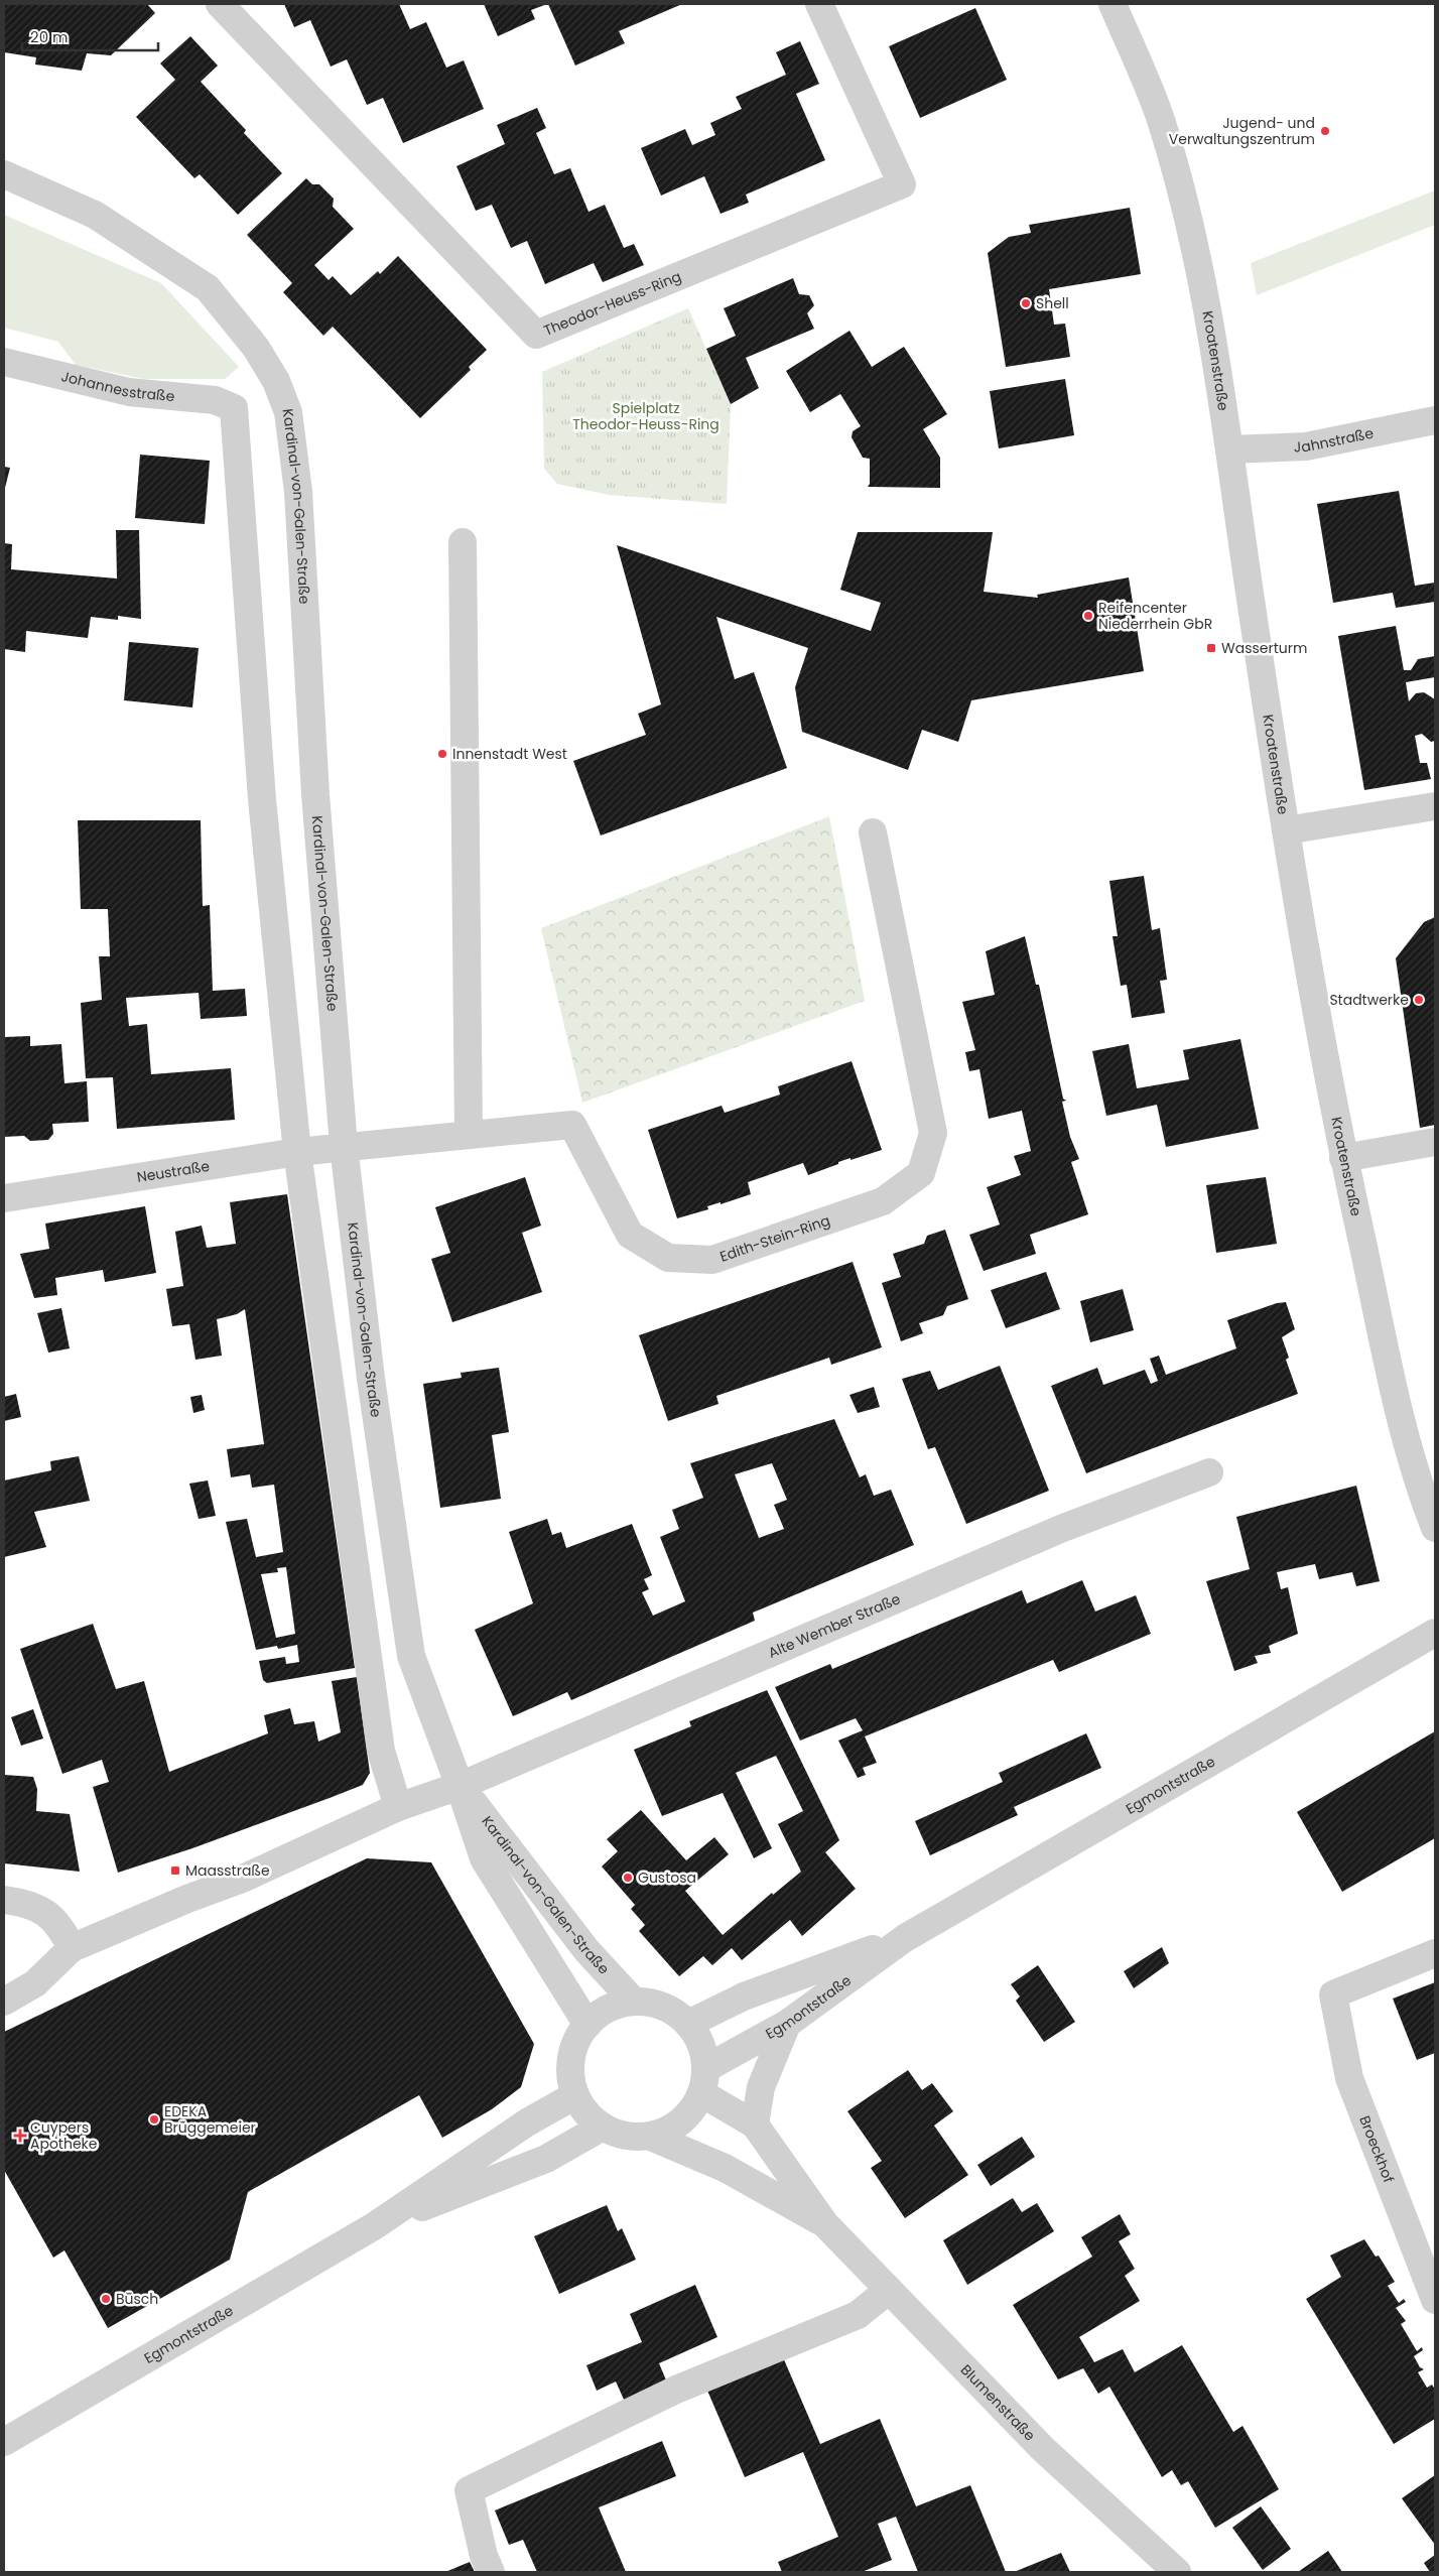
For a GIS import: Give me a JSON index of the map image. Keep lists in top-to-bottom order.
{
  "streets": {
    "street": [
      "Theodor-Heuss-Ring",
      "Kroatenstraße",
      "Johannesstraße",
      "Jahnstraße",
      "Kardinal-von-Galen-Straße",
      "Neustraße",
      "Edith-Stein-Ring",
      "Alte Wember Straße",
      "Egmontstraße",
      "Broeckhof",
      "Blumenstraße"
    ]
  },
  "crossings": [
    ["Kroatenstraße", "Jahnstraße"],
    ["Johannesstraße", "Neustraße"],
    ["Kardinal-von-Galen-Straße", "Neustraße"],
    ["Kardinal-von-Galen-Straße", "Edith-Stein-Ring"],
    ["Kardinal-von-Galen-Straße", "Alte Wember Straße"],
    ["Kardinal-von-Galen-Straße", "Egmontstraße"],
    ["Kardinal-von-Galen-Straße", "Blumenstraße"],
    ["Neustraße", "Edith-Stein-Ring"],
    ["Egmontstraße", "Blumenstraße"]
  ],
  "parks": ["Spielplatz Theodor-Heuss-Ring"],
  "places": {
    "other": [
      "Jugend- und Verwaltungszentrum",
      "Shell",
      "Reifencenter Niederrhein GbR",
      "Innenstadt West",
      "Stadtwerke",
      "Gustosa",
      "EDEKA Brüggemeier",
      "Büsch"
    ],
    "transit": ["Wasserturm", "Maasstraße"],
    "health": ["Cuypers Apotheke"]
  },
  "scale_bar": "20 m"
}
